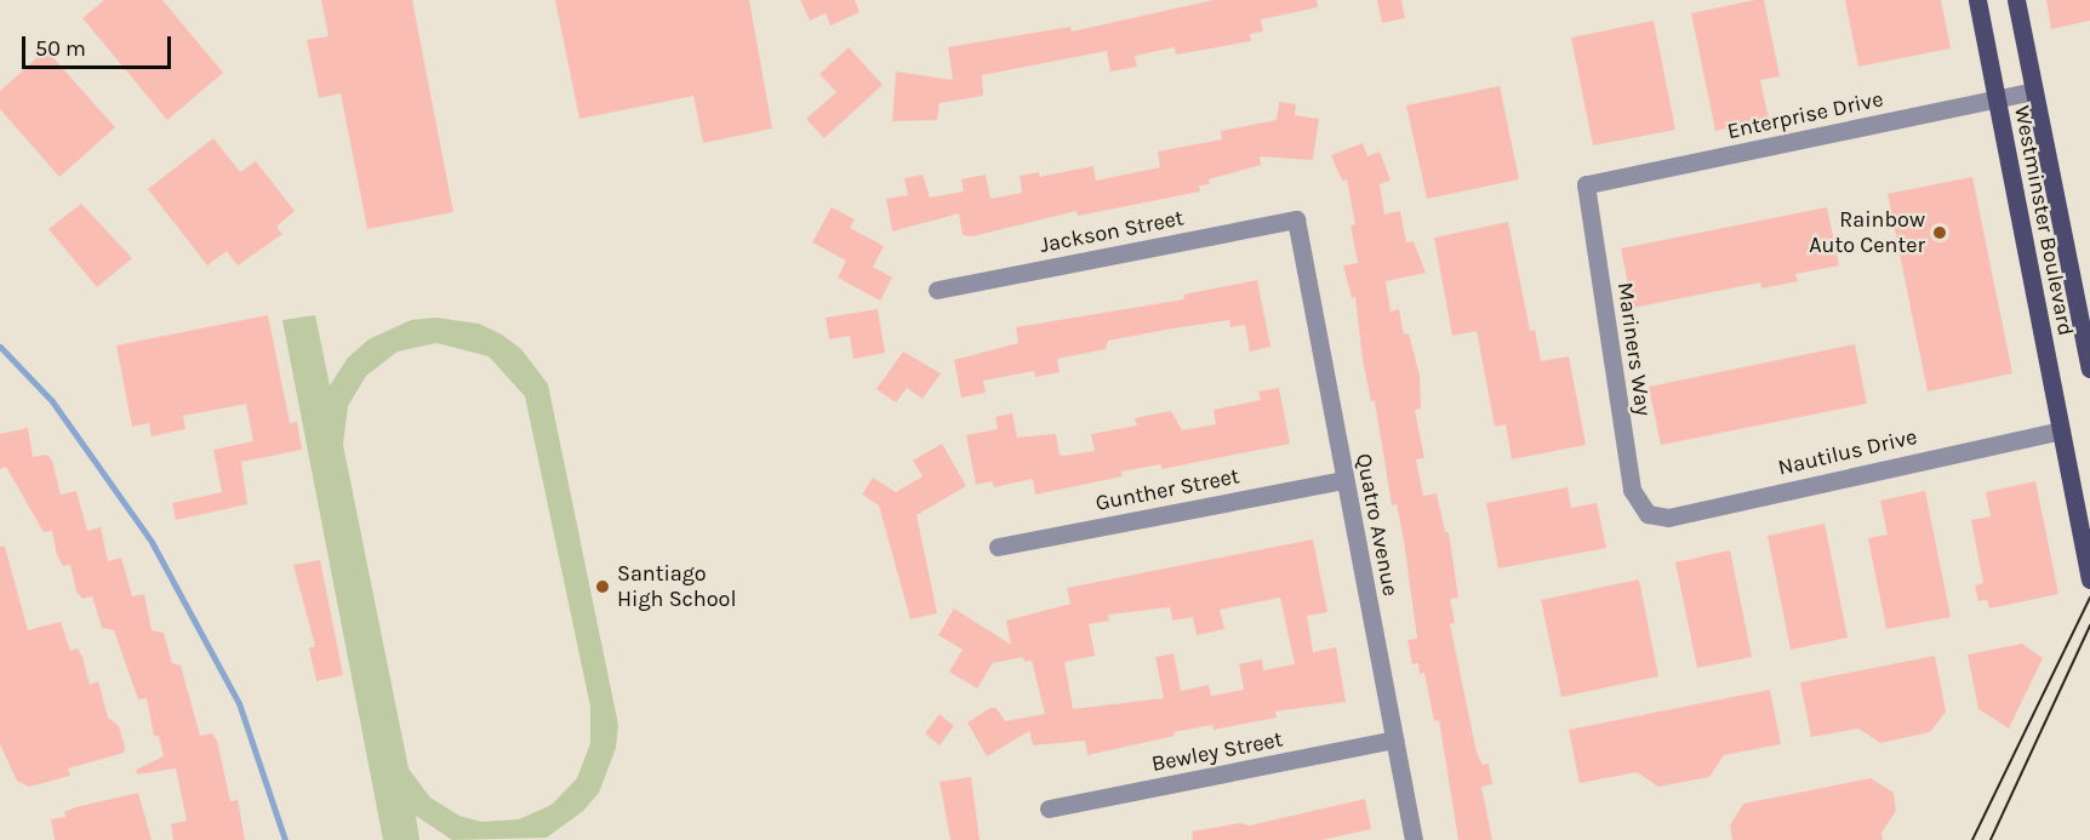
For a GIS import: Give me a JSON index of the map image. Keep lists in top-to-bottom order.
{
  "streets": {
    "main road": ["Westminster Boulevard"],
    "street": [
      "Enterprise Drive",
      "Jackson Street",
      "Mariners Way",
      "Nautilus Drive",
      "Gunther Street",
      "Quatro Avenue",
      "Bewley Street"
    ]
  },
  "crossings": [
    ["Enterprise Drive", "Westminster Boulevard"],
    ["Enterprise Drive", "Mariners Way"],
    ["Westminster Boulevard", "Nautilus Drive"],
    ["Jackson Street", "Quatro Avenue"],
    ["Mariners Way", "Nautilus Drive"],
    ["Gunther Street", "Quatro Avenue"],
    ["Quatro Avenue", "Bewley Street"]
  ],
  "places": ["Rainbow Auto Center", "Santiago High School"],
  "scale_bar": "50 m"
}
